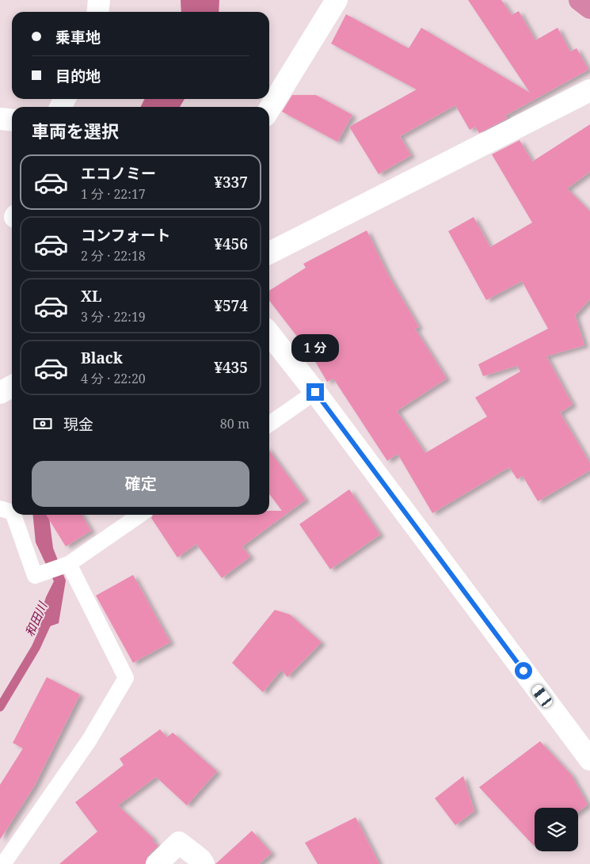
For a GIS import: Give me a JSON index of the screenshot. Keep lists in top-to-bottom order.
{
  "water": ["和田川"],
  "page": {
    "banner": ["乗車地", "目的地"],
    "heading": "車両を選択",
    "list": [
      {
        "name": "エコノミー",
        "note": "1 分 · 22:17",
        "value": "¥337"
      },
      {
        "name": "コンフォート",
        "note": "2 分 · 22:18",
        "value": "¥456"
      },
      {
        "name": "XL",
        "note": "3 分 · 22:19",
        "value": "¥574"
      },
      {
        "name": "Black",
        "note": "4 分 · 22:20",
        "value": "¥435"
      }
    ],
    "bubble": "1 分",
    "pay": ["現金", "80 m"],
    "buttons": "確定"
  }
}
